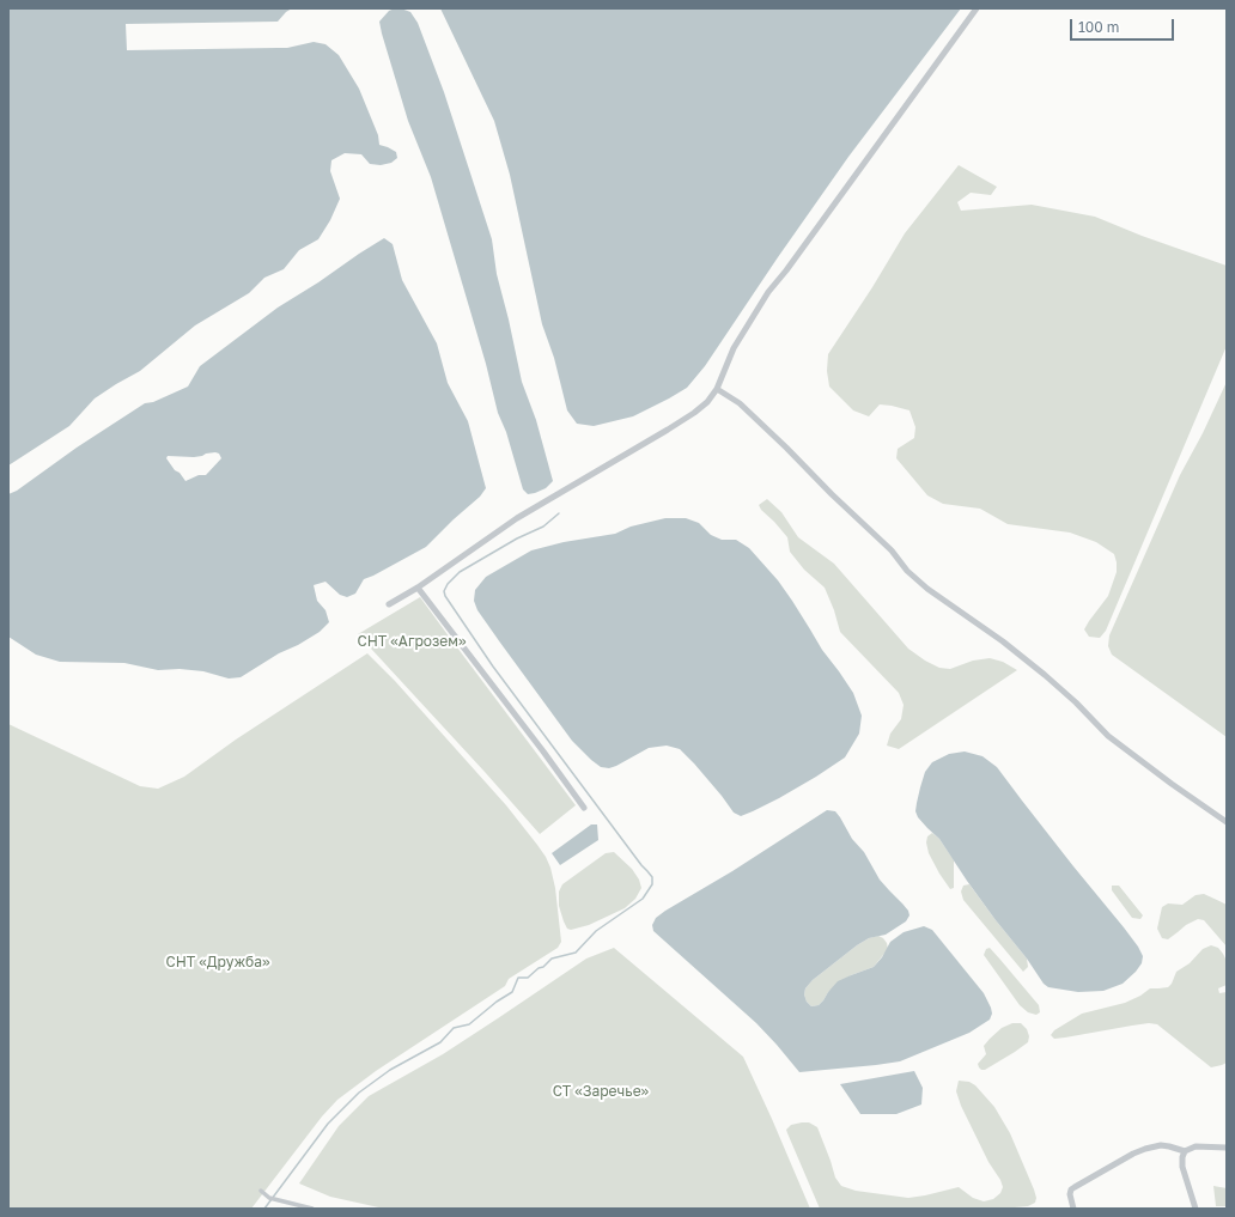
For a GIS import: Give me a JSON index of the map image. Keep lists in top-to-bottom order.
{
  "parks": ["СНТ «Агрозем»", "СНТ «Дружба»", "СТ «Заречье»"],
  "scale_bar": "100 m"
}
